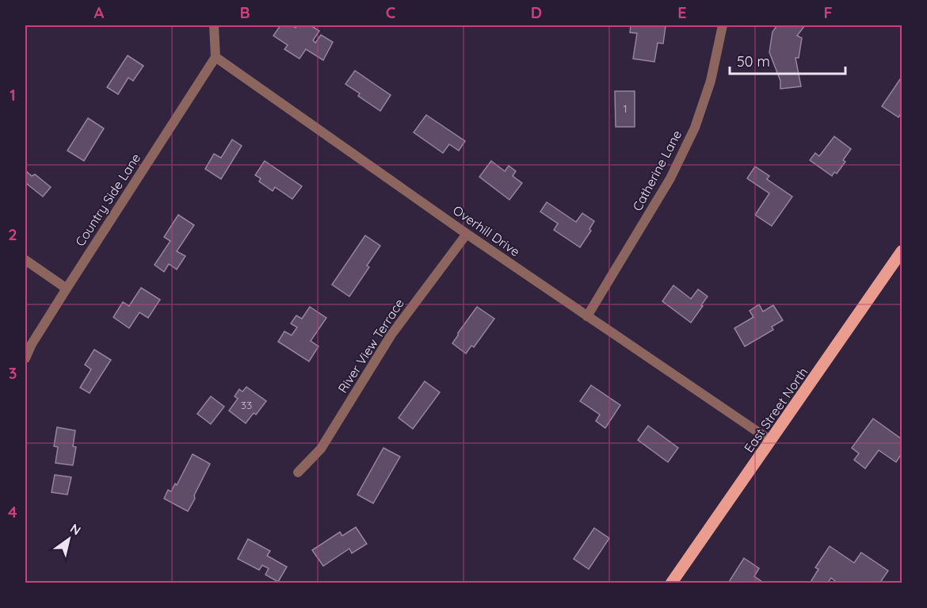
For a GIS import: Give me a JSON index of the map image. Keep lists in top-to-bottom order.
{
  "streets": {
    "main road": ["East Street North"],
    "street": [
      "Catherine Lane",
      "Country Side Lane",
      "Overhill Drive",
      "River View Terrace"
    ]
  },
  "crossings": [
    ["Catherine Lane", "Overhill Drive"],
    ["Country Side Lane", "Overhill Drive"],
    ["Overhill Drive", "River View Terrace"],
    ["Overhill Drive", "East Street North"]
  ],
  "house_numbers": ["1", "33"],
  "scale_bar": "50 m",
  "north": "top right",
  "grid": {
    "columns": [
      "A",
      "B",
      "C",
      "D",
      "E",
      "F"
    ],
    "rows": [
      "1",
      "2",
      "3",
      "4"
    ]
  }
}
